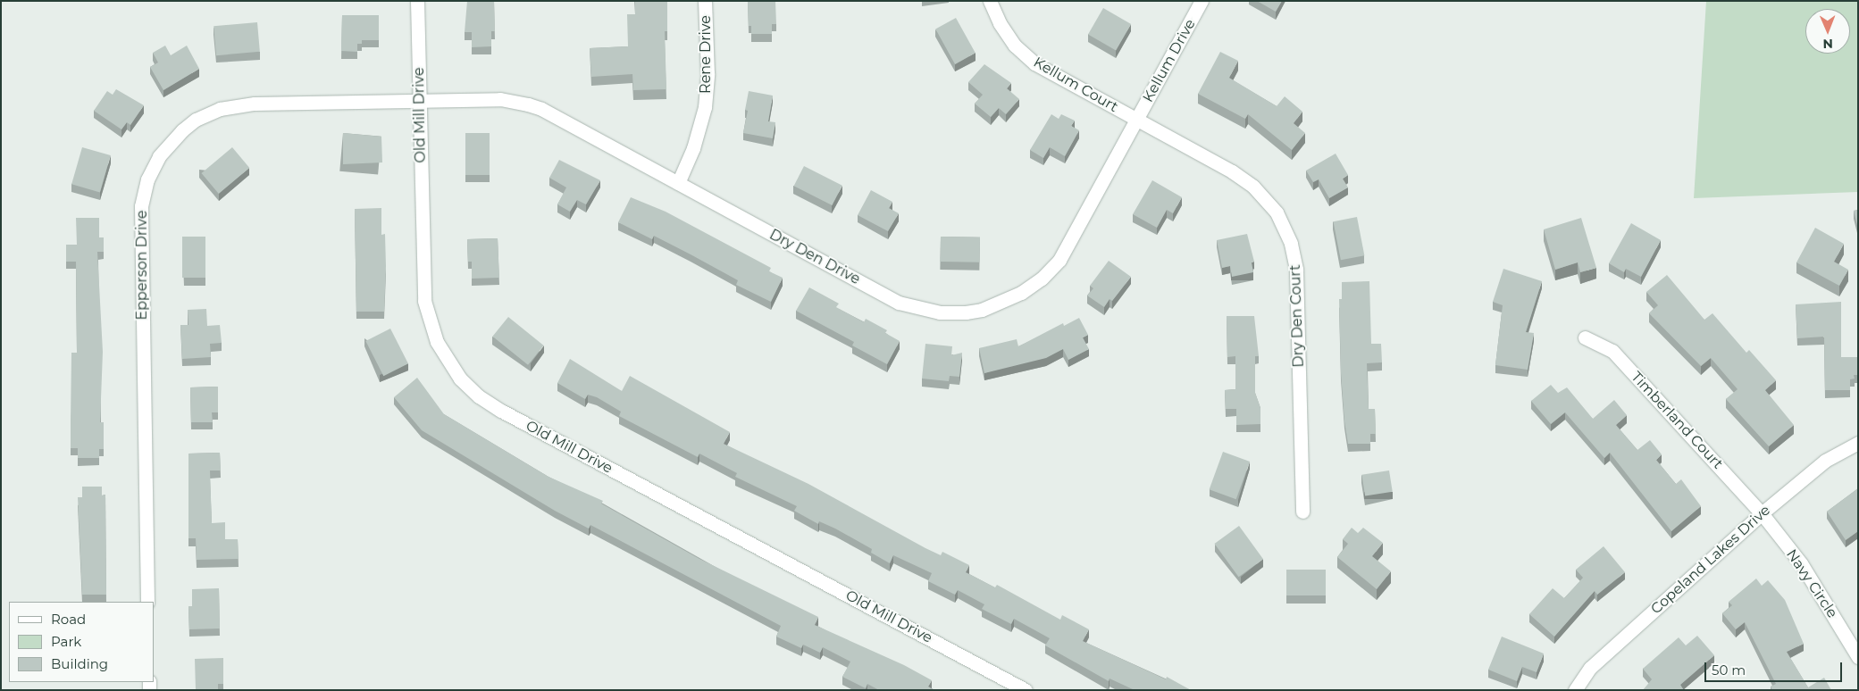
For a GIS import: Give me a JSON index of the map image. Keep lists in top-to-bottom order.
{
  "streets": {
    "street": [
      "Rene Drive",
      "Kellum Drive",
      "Kellum Court",
      "Old Mill Drive",
      "Dry Den Drive",
      "Epperson Drive",
      "Dry Den Court",
      "Timberland Court",
      "Copeland Lakes Drive",
      "Navy Circle"
    ]
  },
  "crossings": [
    ["Rene Drive", "Dry Den Drive"],
    ["Kellum Drive", "Kellum Court"],
    ["Kellum Drive", "Dry Den Drive"],
    ["Kellum Drive", "Dry Den Court"],
    ["Kellum Court", "Dry Den Drive"],
    ["Kellum Court", "Dry Den Court"],
    ["Old Mill Drive", "Dry Den Drive"],
    ["Old Mill Drive", "Epperson Drive"],
    ["Dry Den Drive", "Epperson Drive"],
    ["Dry Den Drive", "Dry Den Court"],
    ["Timberland Court", "Copeland Lakes Drive"],
    ["Timberland Court", "Navy Circle"],
    ["Copeland Lakes Drive", "Navy Circle"]
  ],
  "legend": ["Road", "Park", "Building"],
  "scale_bar": "50 m",
  "north": "bottom"
}
